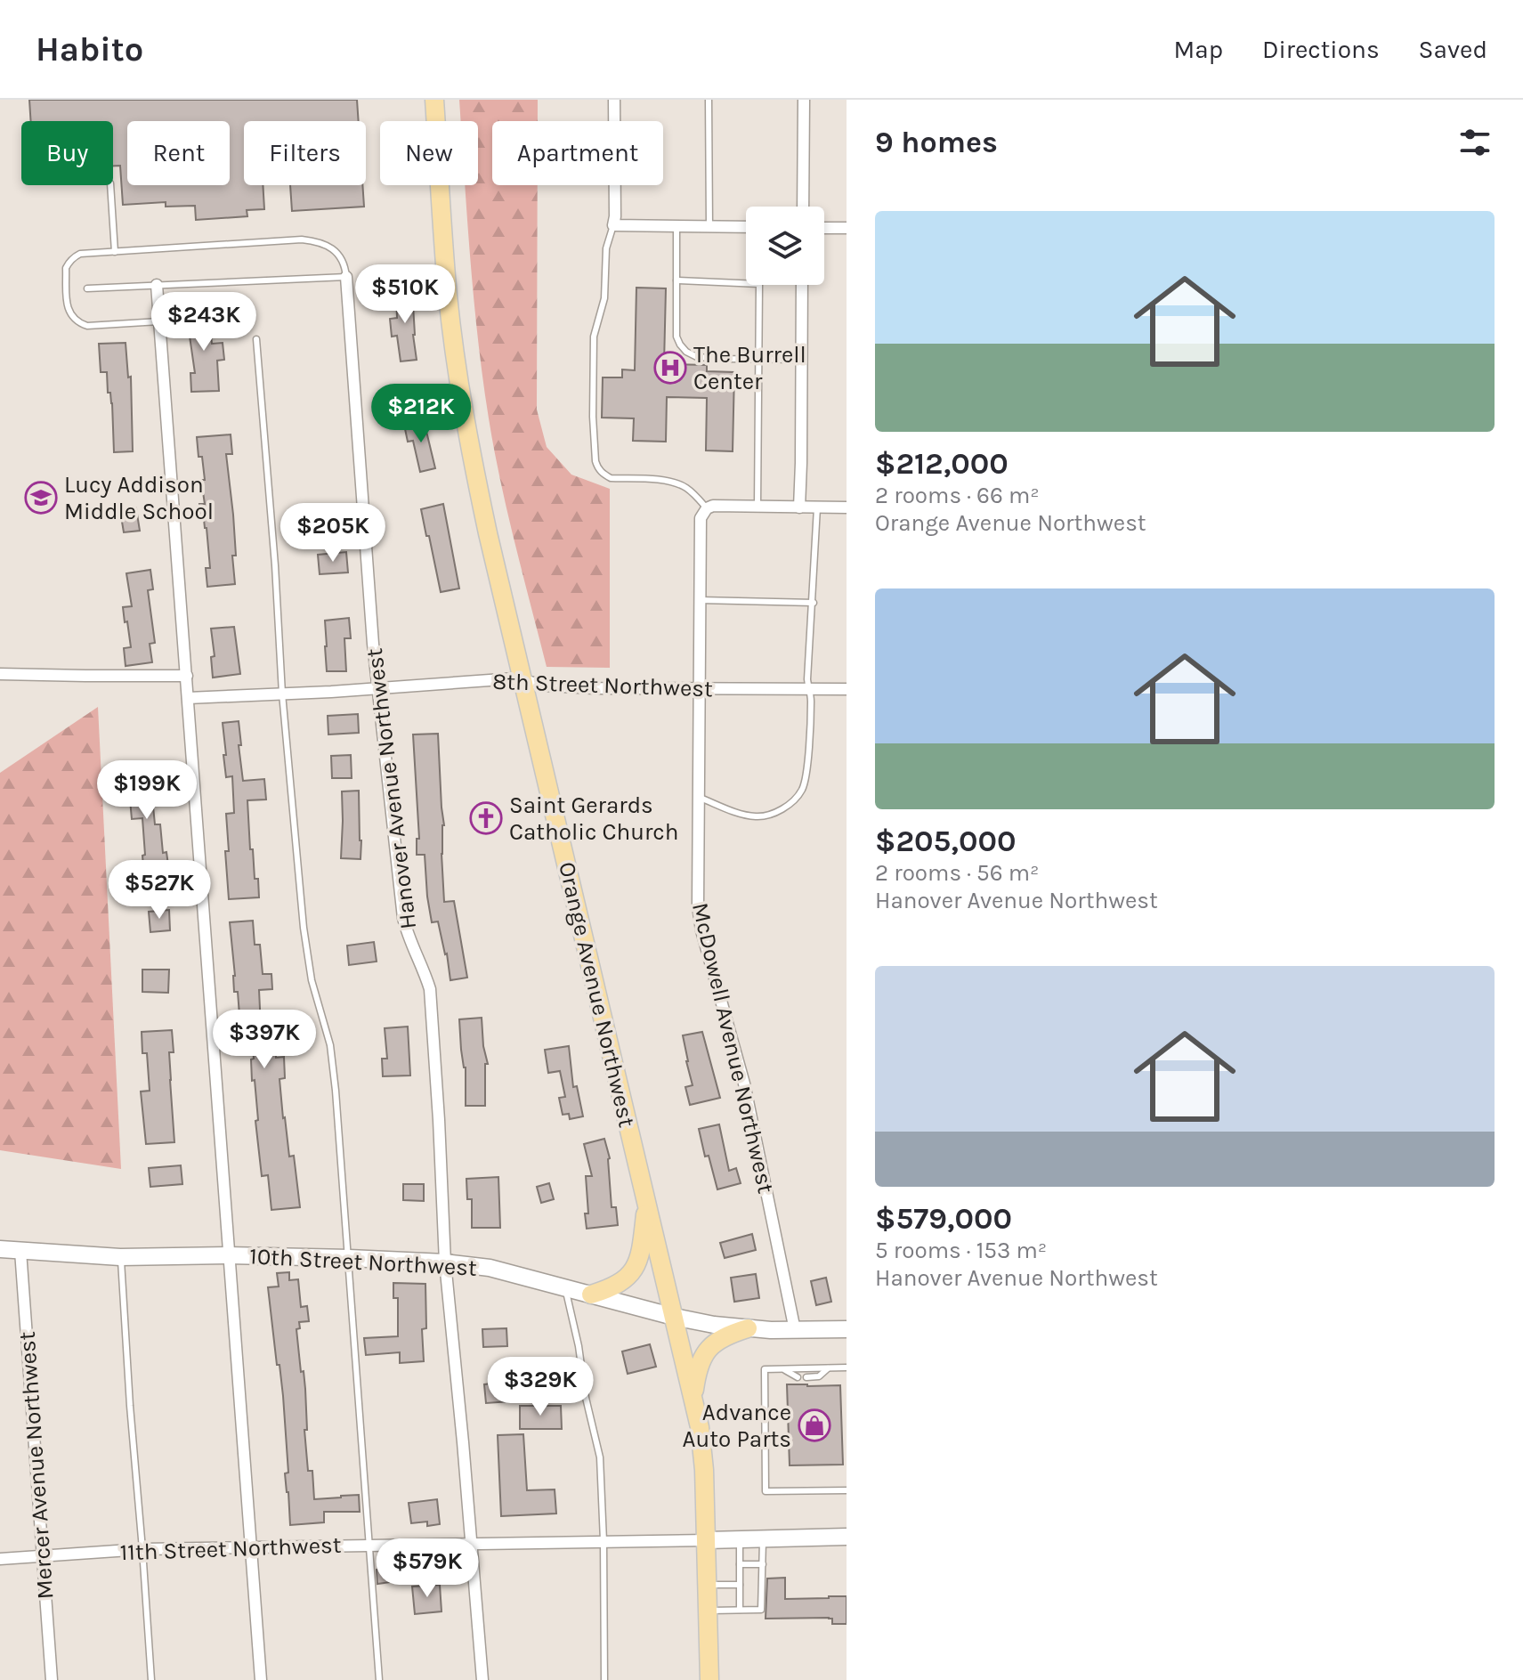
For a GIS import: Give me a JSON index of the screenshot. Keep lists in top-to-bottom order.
{
  "streets": {
    "main road": ["Orange Avenue Northwest", "10th Street Northwest", "11th Street Northwest"],
    "street": [
      "8th Street Northwest",
      "Hanover Avenue Northwest",
      "McDowell Avenue Northwest",
      "Mercer Avenue Northwest"
    ]
  },
  "crossings": [
    ["8th Street Northwest", "Hanover Avenue Northwest"],
    ["8th Street Northwest", "Orange Avenue Northwest"],
    ["8th Street Northwest", "McDowell Avenue Northwest"],
    ["Hanover Avenue Northwest", "10th Street Northwest"],
    ["Hanover Avenue Northwest", "11th Street Northwest"],
    ["Orange Avenue Northwest", "10th Street Northwest"],
    ["Orange Avenue Northwest", "11th Street Northwest"],
    ["McDowell Avenue Northwest", "10th Street Northwest"],
    ["10th Street Northwest", "Mercer Avenue Northwest"],
    ["Mercer Avenue Northwest", "11th Street Northwest"]
  ],
  "places": {
    "hospital": ["The Burrell Center"],
    "school or university": ["Lucy Addison Middle School"],
    "church": ["Saint Gerards Catholic Church"],
    "shop": ["Advance Auto Parts"]
  },
  "page": {
    "header": "Habito",
    "nav": ["Map", "Directions", "Saved"],
    "heading": "9 homes",
    "chip": [
      "Buy",
      "Rent",
      "Filters",
      "New",
      "Apartment"
    ],
    "list": [
      {
        "name": "$212,000",
        "note": "2 rooms · 66 m² · Orange Avenue Northwest"
      },
      {
        "name": "$205,000",
        "note": "2 rooms · 56 m² · Hanover Avenue Northwest"
      },
      {
        "name": "$579,000",
        "note": "5 rooms · 153 m² · Hanover Avenue Northwest"
      }
    ],
    "price": [
      "$510K",
      "$243K",
      "$212K",
      "$205K",
      "$199K",
      "$527K",
      "$397K",
      "$329K",
      "$579K"
    ]
  }
}
